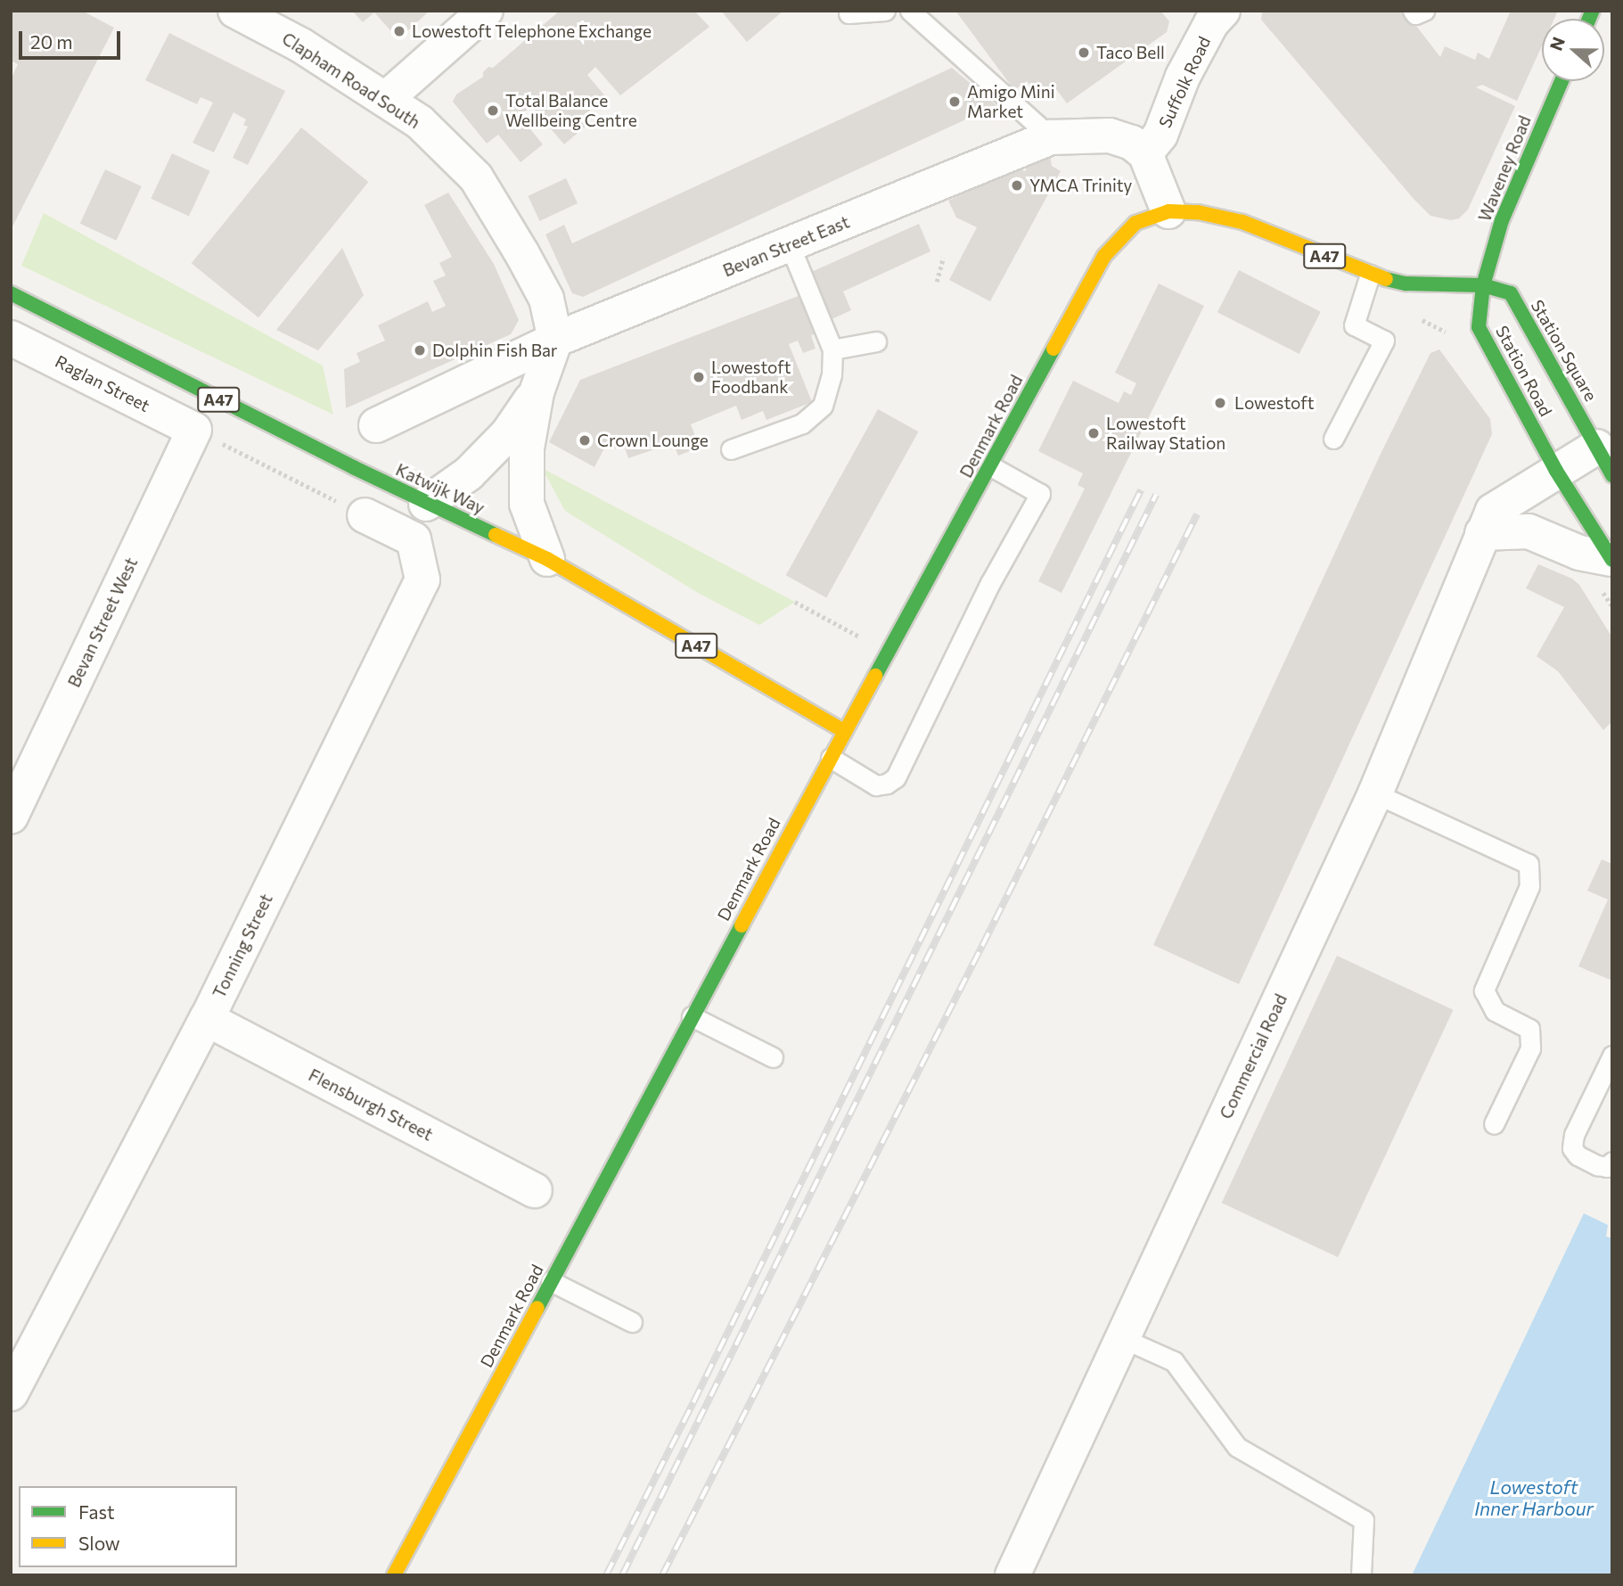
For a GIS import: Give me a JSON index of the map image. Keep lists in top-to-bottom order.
{
  "streets": {
    "main road": [
      "Waveney Road",
      "A47",
      "Station Square",
      "Station Road",
      "Denmark Road",
      "Katwijk Way"
    ],
    "street": [
      "Clapham Road South",
      "Suffolk Road",
      "Bevan Street East",
      "Raglan Street",
      "Bevan Street West",
      "Tonning Street",
      "Commercial Road",
      "Flensburgh Street"
    ]
  },
  "crossings": [
    ["Clapham Road South", "Bevan Street East"],
    ["Suffolk Road", "Bevan Street East"],
    ["Waveney Road", "Station Square"],
    ["Waveney Road", "Station Road"],
    ["Station Square", "Station Road"],
    ["Station Square", "Denmark Road"],
    ["Station Square", "Commercial Road"],
    ["Station Road", "Commercial Road"],
    ["Raglan Street", "Bevan Street West"],
    ["Denmark Road", "Katwijk Way"],
    ["Tonning Street", "Flensburgh Street"]
  ],
  "water": ["Lowestoft Inner Harbour"],
  "places": [
    "Lowestoft Telephone Exchange",
    "Taco Bell",
    "Amigo Mini Market",
    "Total Balance Wellbeing Centre",
    "YMCA Trinity",
    "Dolphin Fish Bar",
    "Lowestoft Foodbank",
    "Lowestoft",
    "Lowestoft Railway Station",
    "Crown Lounge"
  ],
  "legend": ["Fast", "Slow"],
  "scale_bar": "20 m",
  "north": "left"
}
